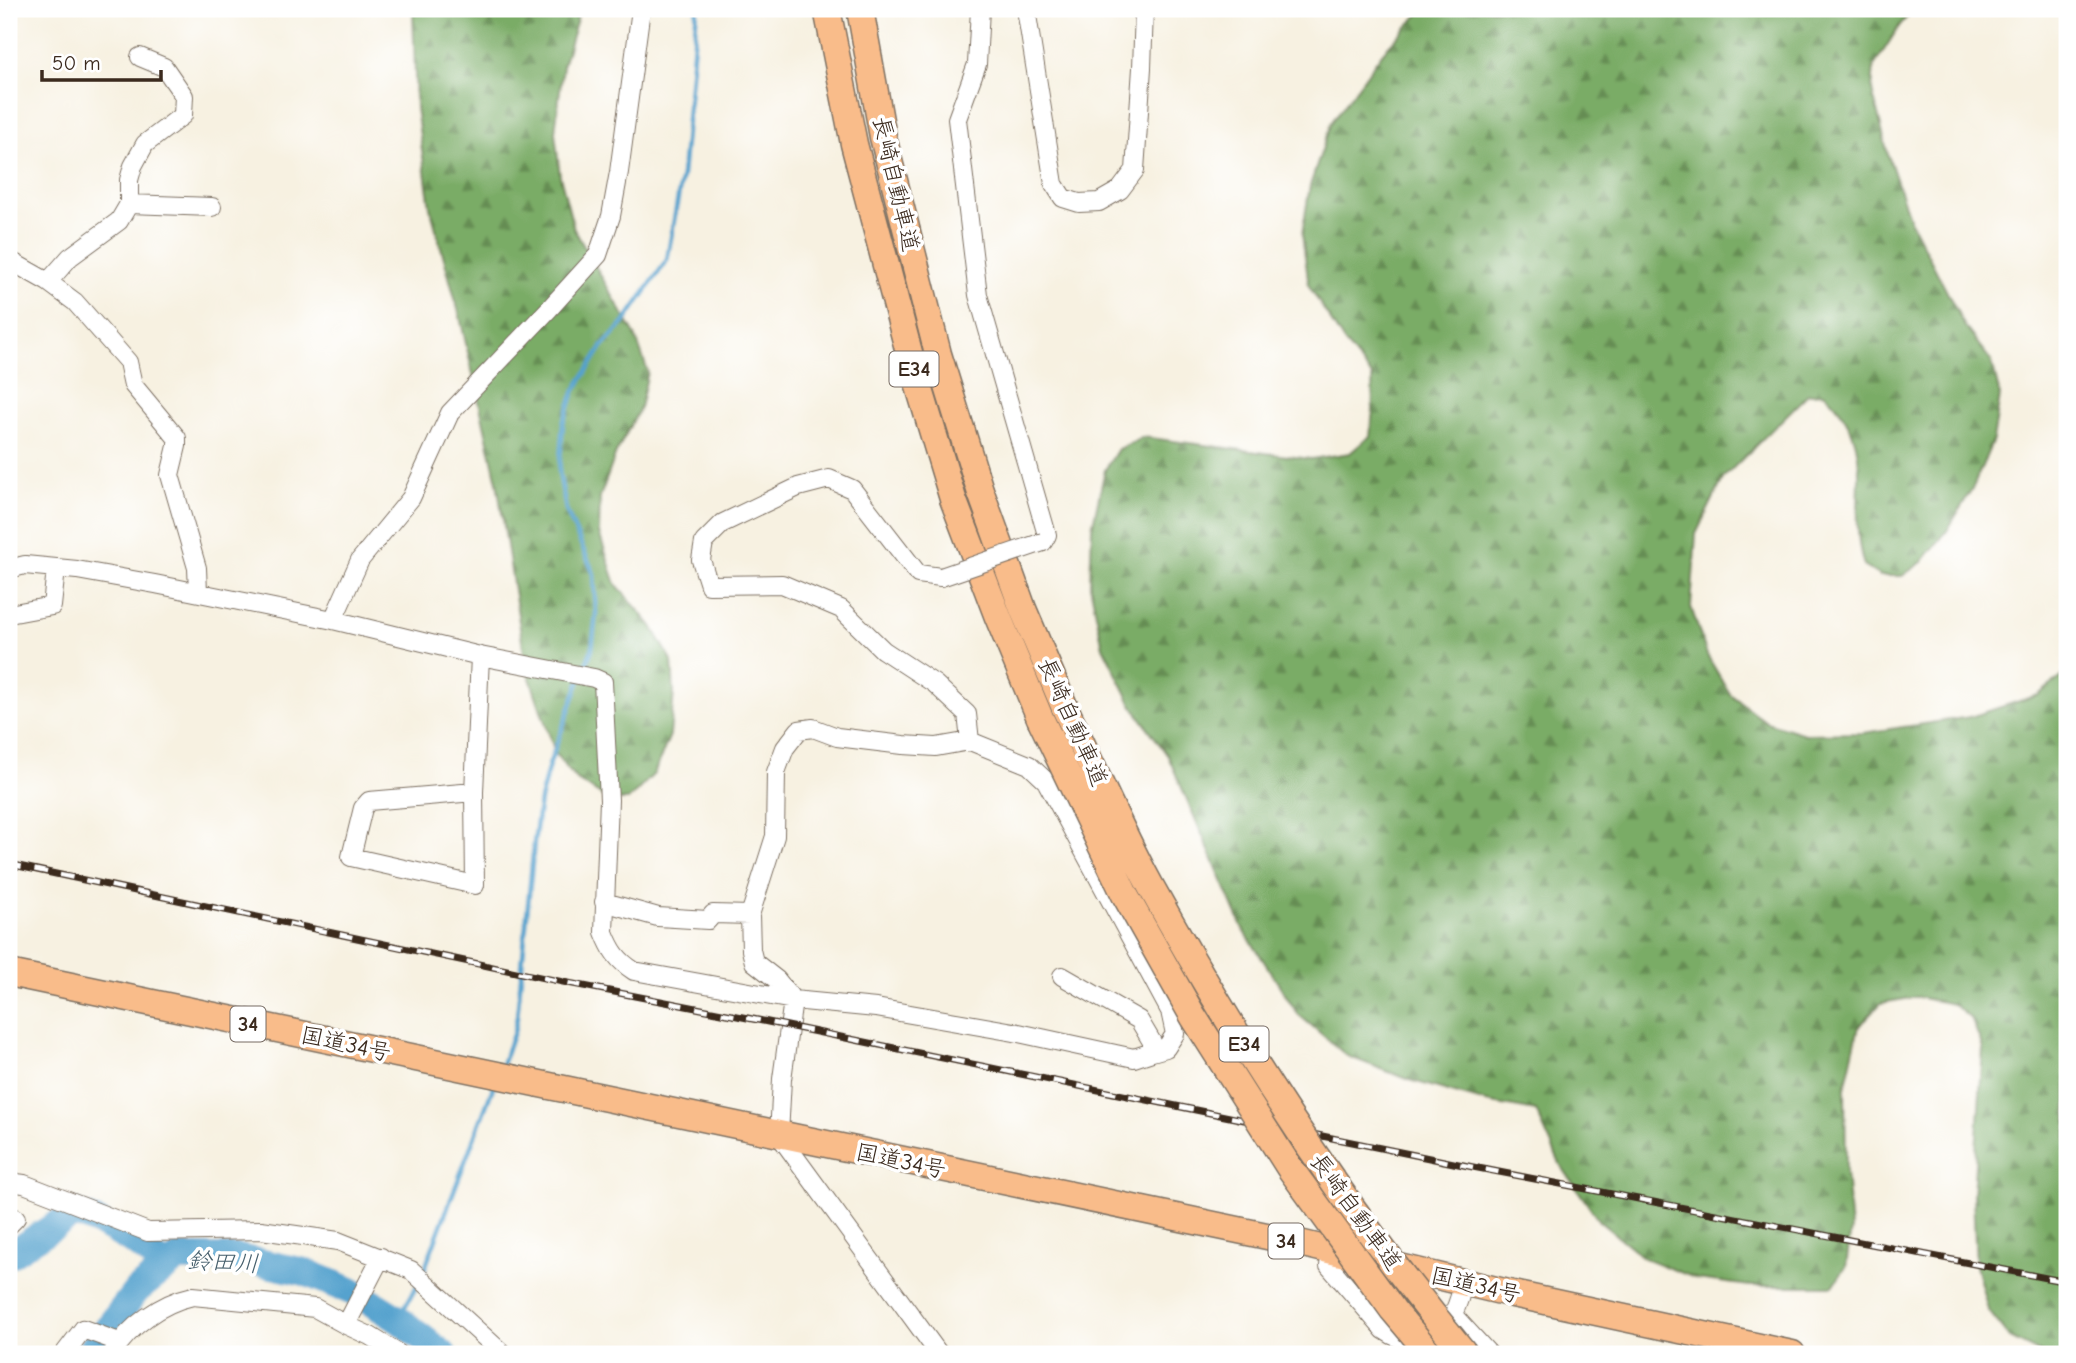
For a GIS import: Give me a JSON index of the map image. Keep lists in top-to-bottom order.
{
  "streets": {
    "highway": [
      "長崎自動車道",
      "E34",
      "34",
      "国道34号"
    ]
  },
  "water": ["鈴田川"],
  "scale_bar": "50 m"
}
